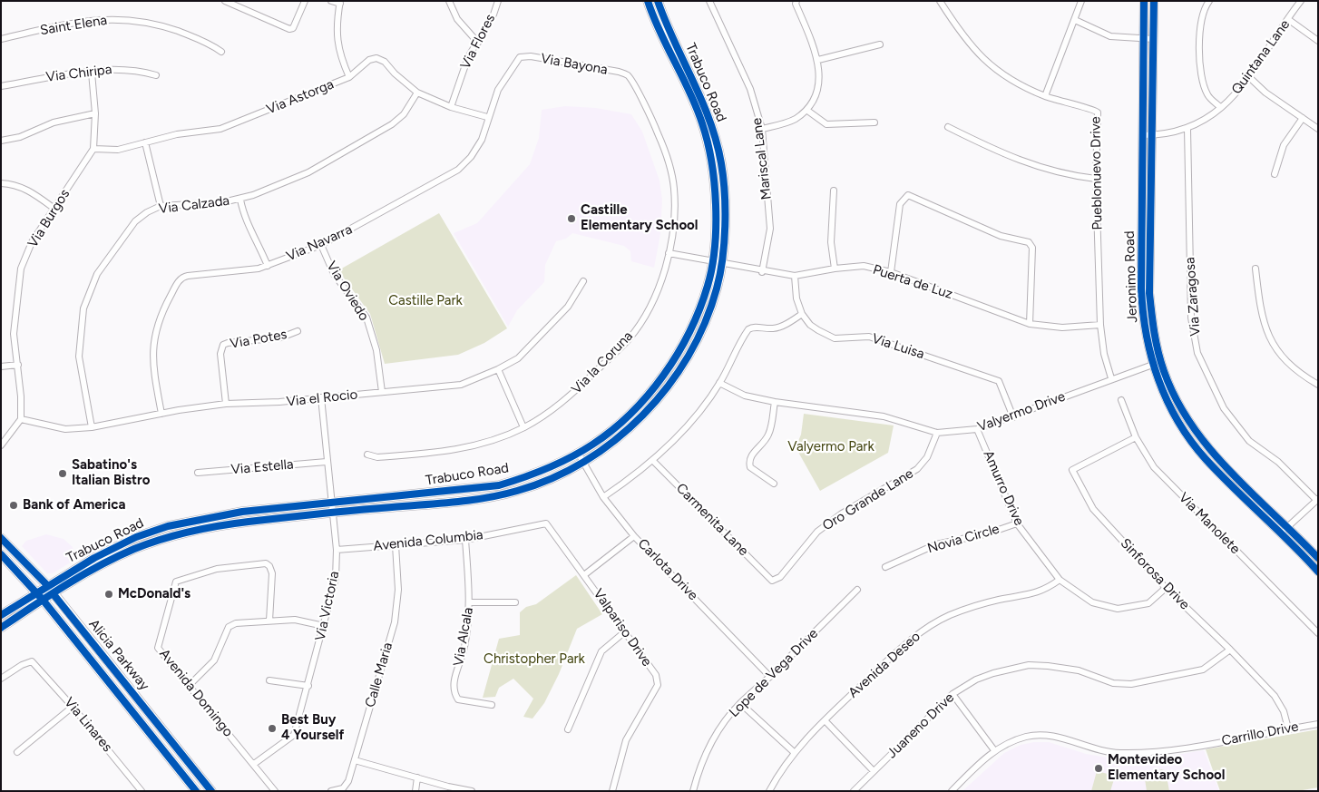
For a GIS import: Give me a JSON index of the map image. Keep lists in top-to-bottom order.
{
  "streets": {
    "main road": ["Trabuco Road", "Jeronimo Road", "Alicia Parkway"],
    "street": [
      "Saint Elena",
      "Via Flores",
      "Quintana Lane",
      "Via Bayona",
      "Via Chiripa",
      "Via Astorga",
      "Mariscal Lane",
      "Pueblonuevo Drive",
      "Via Calzada",
      "Via Burgos",
      "Via Navarra",
      "Puerta de Luz",
      "Via Oviedo",
      "Via Zaragosa",
      "Via Potes",
      "Via Luisa",
      "Via la Coruna",
      "Via el Rocio",
      "Valyermo Drive",
      "Via Estella",
      "Amurro Drive",
      "Oro Grande Lane",
      "Carmenita Lane",
      "Via Manolete",
      "Novia Circle",
      "Avenida Columbia",
      "Carlota Drive",
      "Sinforosa Drive",
      "Via Victoria",
      "Valpariso Drive",
      "Via Alcala",
      "Avenida Deseo",
      "Lope de Vega Drive",
      "Calle Maria",
      "Avenida Domingo",
      "Via Linares",
      "Juaneno Drive",
      "Carrillo Drive"
    ]
  },
  "crossings": [
    ["Via Flores", "Via Astorga"],
    ["Quintana Lane", "Jeronimo Road"],
    ["Quintana Lane", "Via Zaragosa"],
    ["Via Bayona", "Via Navarra"],
    ["Via Bayona", "Via la Coruna"],
    ["Via Chiripa", "Via Burgos"],
    ["Trabuco Road", "Puerta de Luz"],
    ["Trabuco Road", "Carlota Drive"],
    ["Trabuco Road", "Via Victoria"],
    ["Trabuco Road", "Alicia Parkway"],
    ["Via Astorga", "Via Calzada"],
    ["Via Astorga", "Via Burgos"],
    ["Via Astorga", "Via Navarra"],
    ["Mariscal Lane", "Puerta de Luz"],
    ["Pueblonuevo Drive", "Puerta de Luz"],
    ["Pueblonuevo Drive", "Valyermo Drive"],
    ["Via Calzada", "Via el Rocio"],
    ["Via Burgos", "Via el Rocio"],
    ["Via Navarra", "Via Oviedo"],
    ["Via Navarra", "Via el Rocio"],
    ["Jeronimo Road", "Valyermo Drive"],
    ["Puerta de Luz", "Via la Coruna"],
    ["Via Oviedo", "Via el Rocio"],
    ["Via Potes", "Via el Rocio"],
    ["Via Luisa", "Valyermo Drive"],
    ["Via el Rocio", "Via Victoria"],
    ["Valyermo Drive", "Amurro Drive"],
    ["Valyermo Drive", "Oro Grande Lane"],
    ["Via Estella", "Via Victoria"],
    ["Amurro Drive", "Novia Circle"],
    ["Amurro Drive", "Sinforosa Drive"],
    ["Amurro Drive", "Avenida Deseo"],
    ["Oro Grande Lane", "Carmenita Lane"],
    ["Via Manolete", "Sinforosa Drive"],
    ["Avenida Columbia", "Via Victoria"],
    ["Avenida Columbia", "Valpariso Drive"],
    ["Avenida Columbia", "Via Alcala"],
    ["Avenida Columbia", "Calle Maria"],
    ["Carlota Drive", "Lope de Vega Drive"],
    ["Sinforosa Drive", "Juaneno Drive"],
    ["Sinforosa Drive", "Carrillo Drive"],
    ["Via Victoria", "Avenida Domingo"]
  ],
  "parks": ["Castille Park", "Valyermo Park", "Christopher Park"],
  "places": [
    "Castille Elementary School",
    "Sabatino's Italian Bistro",
    "Bank of America",
    "McDonald's",
    "Best Buy 4 Yourself",
    "Montevideo Elementary School"
  ]
}
